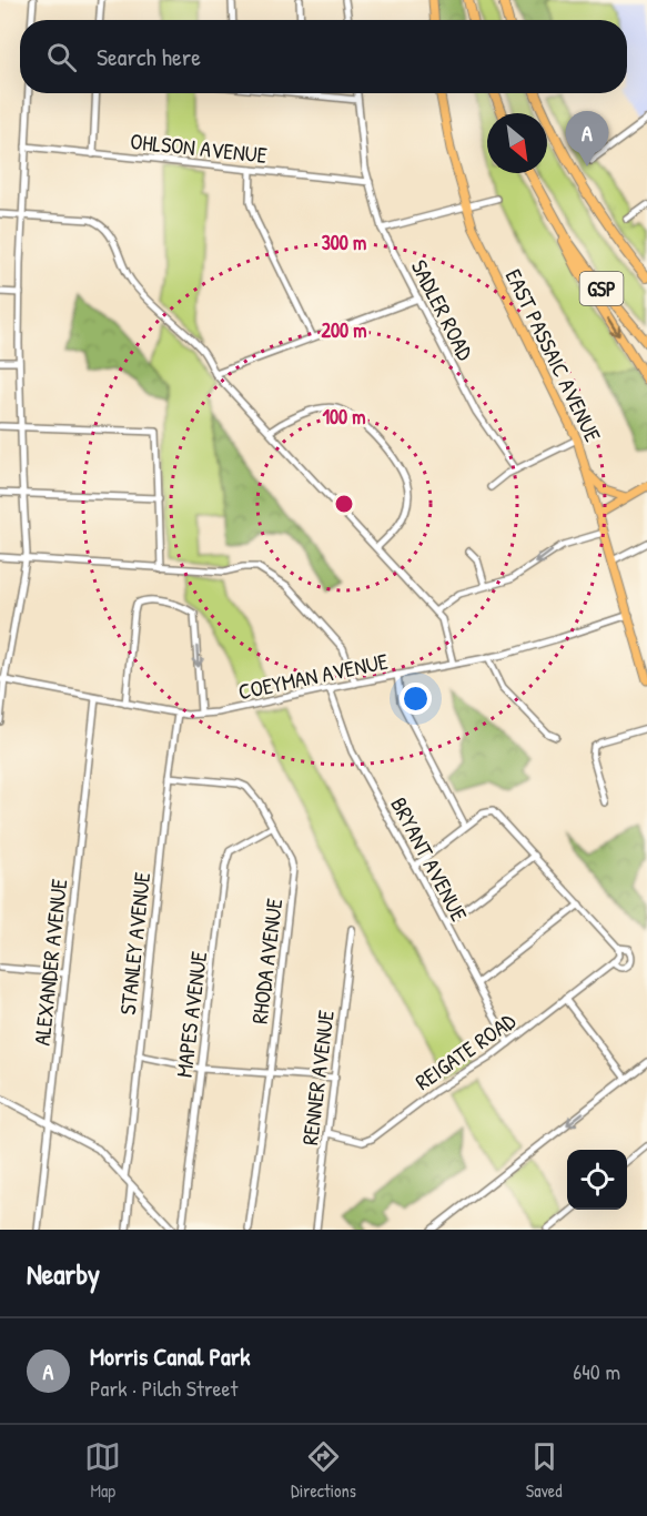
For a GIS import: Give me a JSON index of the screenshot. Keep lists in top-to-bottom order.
{
  "streets": {
    "highway": ["GSP"],
    "main road": ["EAST PASSAIC AVENUE"],
    "street": [
      "OHLSON AVENUE",
      "SADLER ROAD",
      "COEYMAN AVENUE",
      "BRYANT AVENUE",
      "STANLEY AVENUE",
      "RHODA AVENUE",
      "ALEXANDER AVENUE",
      "MAPES AVENUE",
      "REIGATE ROAD",
      "RENNER AVENUE"
    ]
  },
  "crossings": [
    ["OHLSON AVENUE", "SADLER ROAD"],
    ["EAST PASSAIC AVENUE", "COEYMAN AVENUE"],
    ["COEYMAN AVENUE", "BRYANT AVENUE"],
    ["COEYMAN AVENUE", "STANLEY AVENUE"],
    ["COEYMAN AVENUE", "ALEXANDER AVENUE"],
    ["BRYANT AVENUE", "REIGATE ROAD"],
    ["STANLEY AVENUE", "RHODA AVENUE"],
    ["RHODA AVENUE", "MAPES AVENUE"],
    ["REIGATE ROAD", "RENNER AVENUE"]
  ],
  "north": "bottom right",
  "page": {
    "search": "Search here",
    "pins": "A",
    "heading": "Nearby",
    "list": [
      {
        "mark": "A",
        "name": "Morris Canal Park",
        "note": "Park · Pilch Street",
        "value": "640 m"
      }
    ],
    "nav": ["Map", "Directions", "Saved"]
  },
  "rings": ["300 m", "200 m", "100 m"]
}
